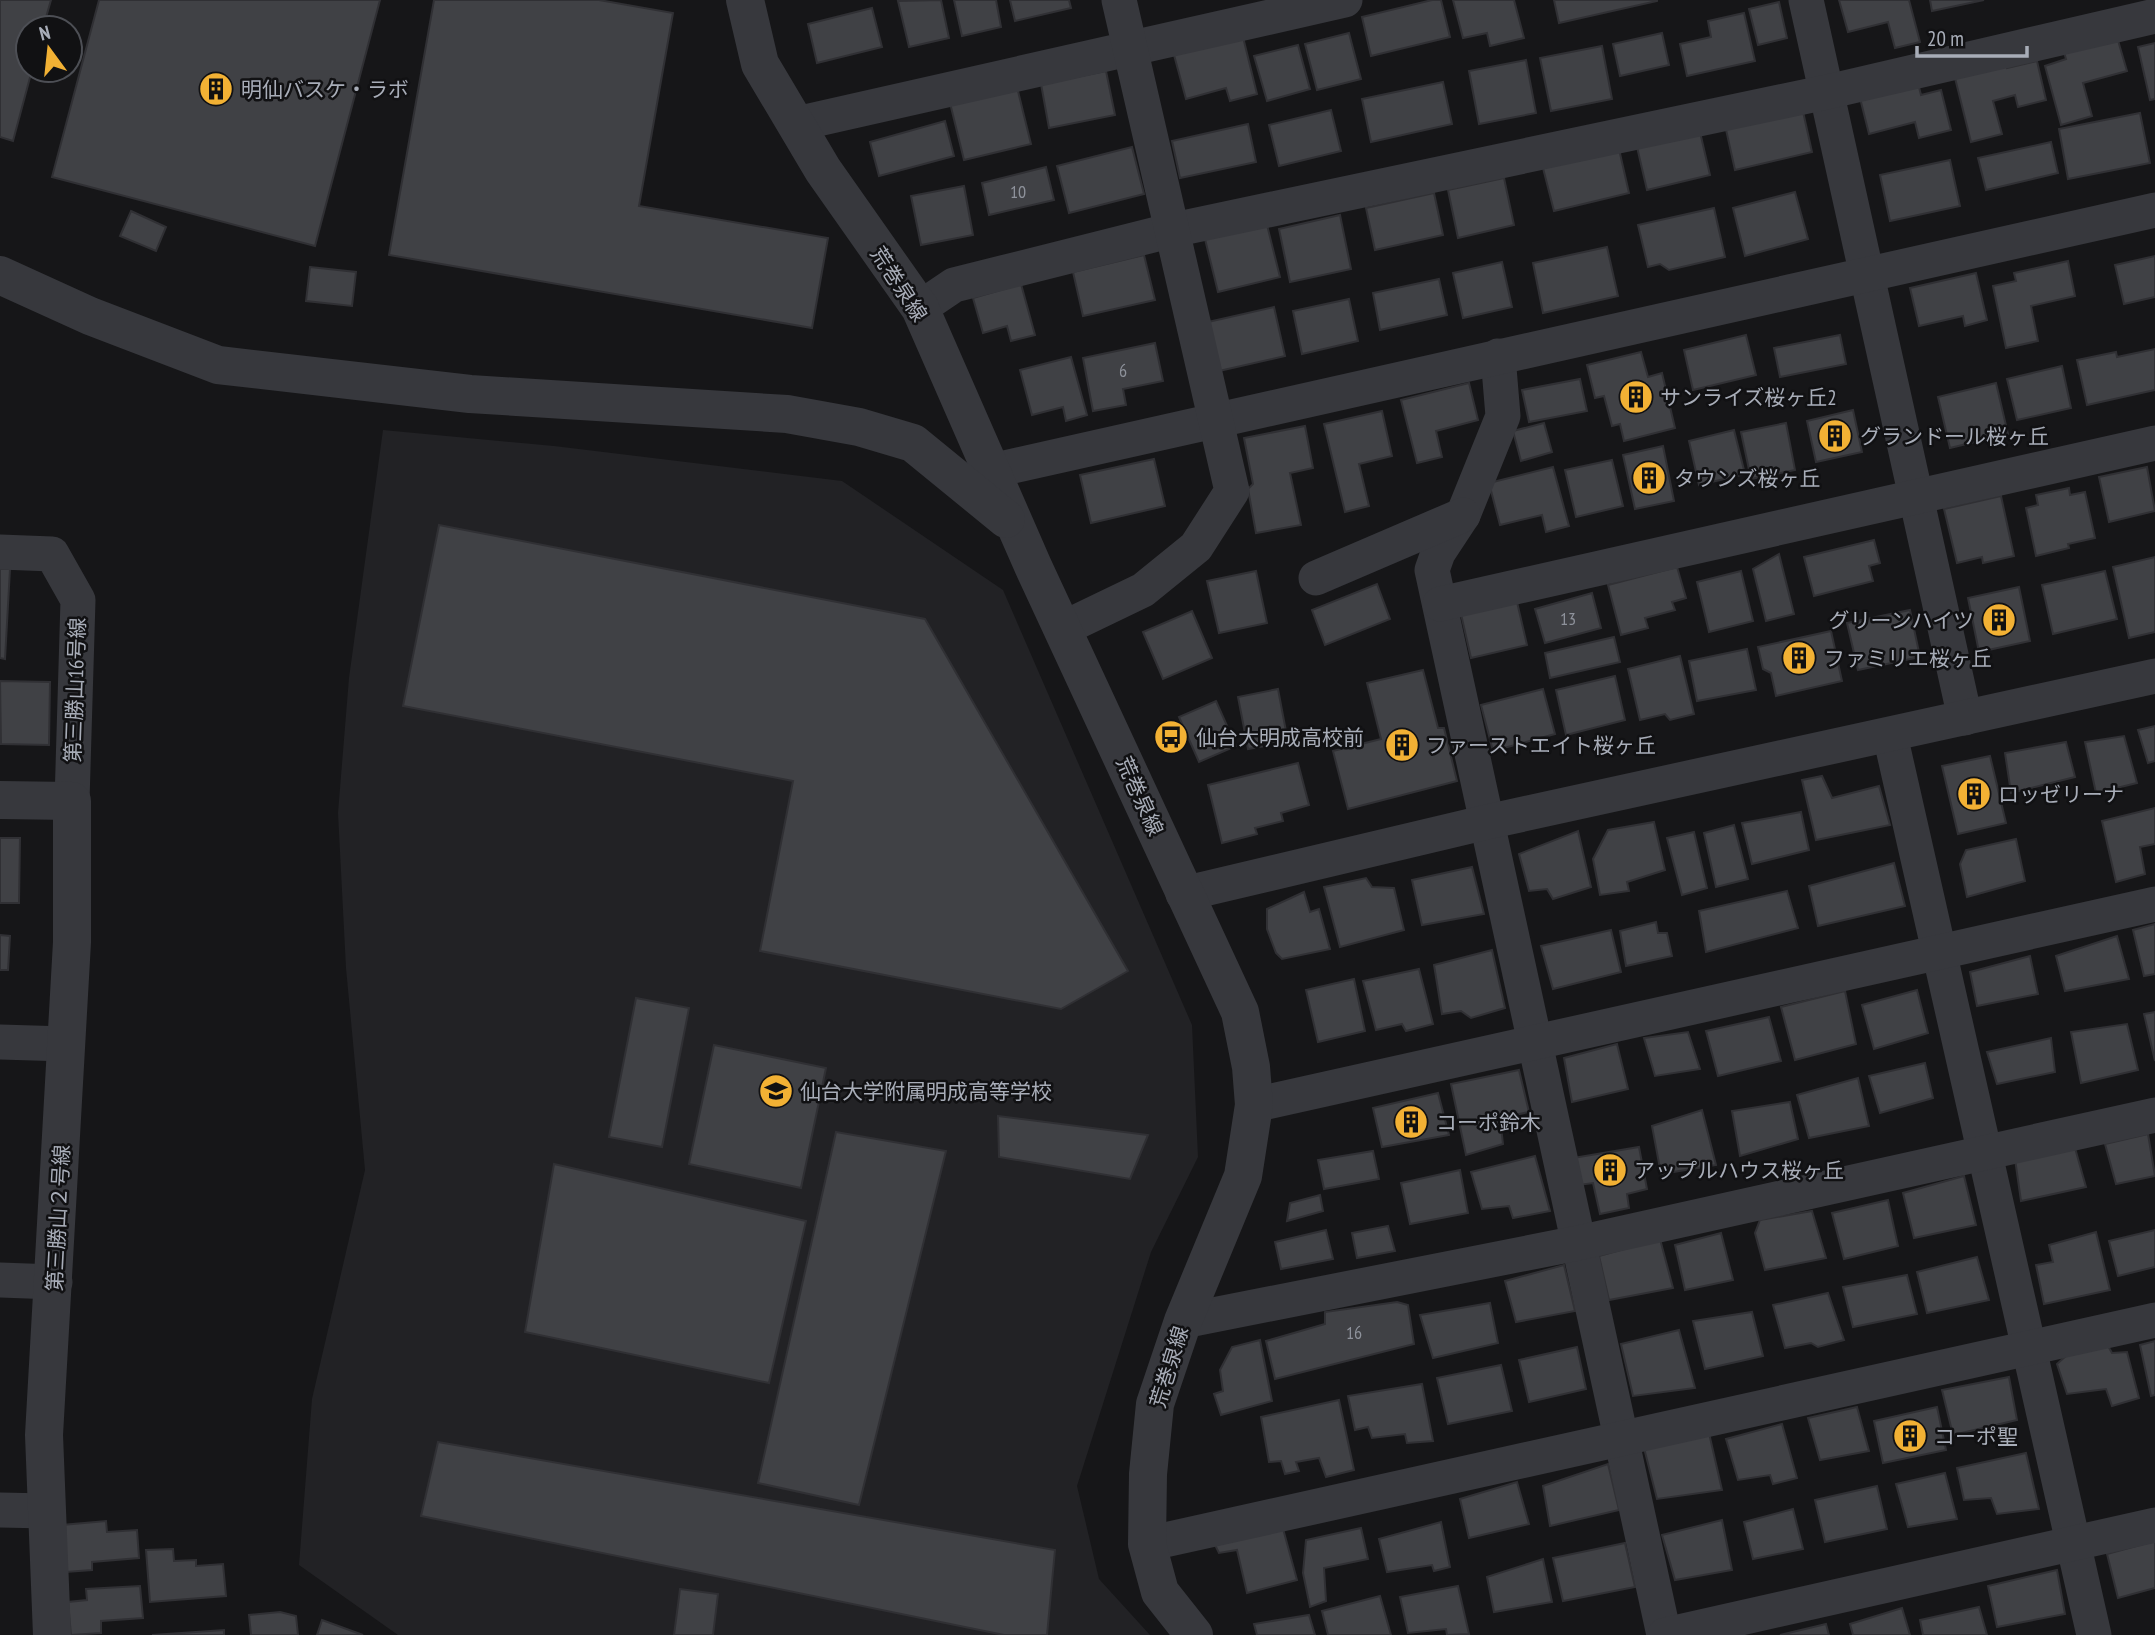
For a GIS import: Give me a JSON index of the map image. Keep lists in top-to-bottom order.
{
  "streets": {
    "street": ["荒巻泉線", "第三勝山16号線", "第三勝山２号線"]
  },
  "crossings": [
    ["第三勝山16号線", "第三勝山２号線"]
  ],
  "places": {
    "building": [
      "明仙バスケ・ラボ",
      "サンライズ桜ヶ丘2",
      "グランドール桜ヶ丘",
      "タウンズ桜ヶ丘",
      "グリーンハイツ",
      "ファミリエ桜ヶ丘",
      "ファーストエイト桜ヶ丘",
      "ロッゼリーナ",
      "コーポ鈴木",
      "アップルハウス桜ヶ丘",
      "コーポ聖"
    ],
    "bus stop": ["仙台大明成高校前"],
    "school or university": ["仙台大学附属明成高等学校"]
  },
  "house_numbers": [
    "10",
    "6",
    "13",
    "16"
  ],
  "scale_bar": "20 m",
  "north": "top"
}
